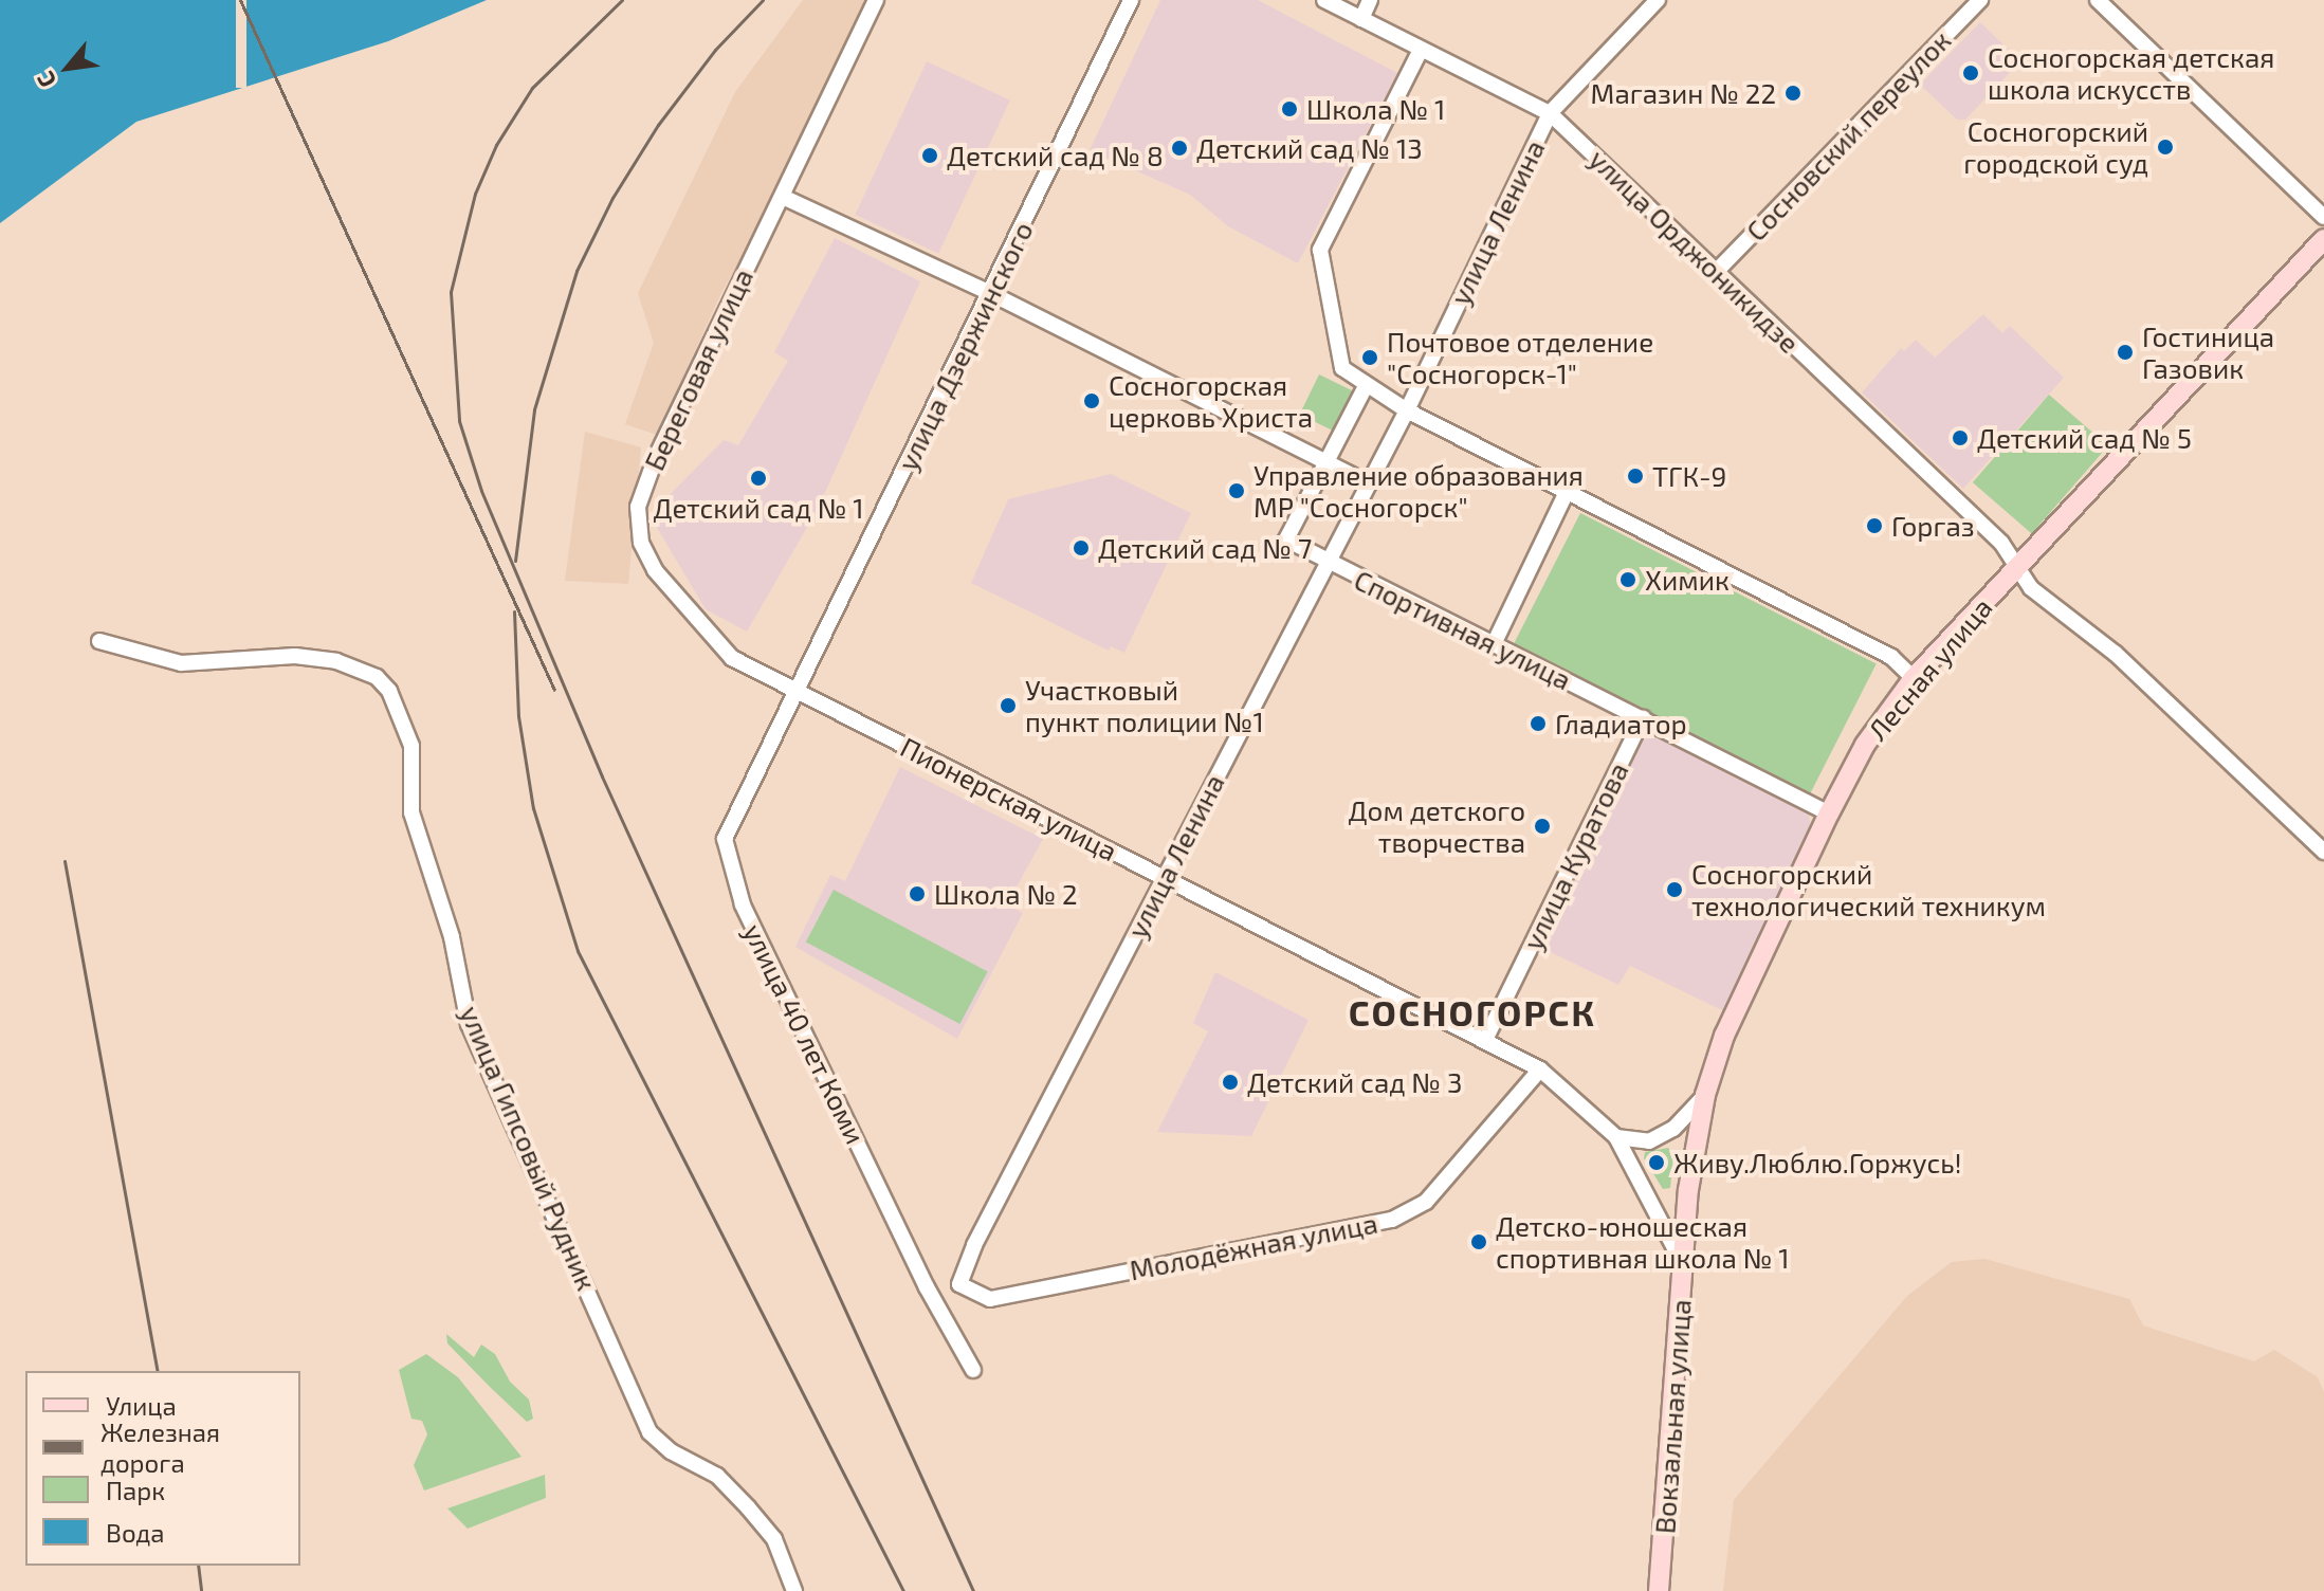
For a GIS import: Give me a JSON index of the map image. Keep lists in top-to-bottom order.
{
  "streets": {
    "main road": ["Лесная улица", "Вокзальная улица"],
    "street": [
      "Сосновский переулок",
      "улица Ленина",
      "улица Орджоникидзе",
      "улица Дзержинского",
      "Береговая улица",
      "Спортивная улица",
      "Пионерская улица",
      "улица Куратова",
      "улица 40 лет Коми",
      "улица Гипсовый Рудник",
      "Молодёжная улица"
    ]
  },
  "crossings": [
    ["Сосновский переулок", "улица Орджоникидзе"],
    ["улица Ленина", "улица Орджоникидзе"],
    ["улица Ленина", "Спортивная улица"],
    ["улица Ленина", "Пионерская улица"],
    ["улица Ленина", "Молодёжная улица"],
    ["улица Орджоникидзе", "Лесная улица"],
    ["улица Дзержинского", "Береговая улица"],
    ["улица Дзержинского", "Пионерская улица"],
    ["улица Дзержинского", "улица 40 лет Коми"],
    ["Береговая улица", "Пионерская улица"],
    ["Береговая улица", "улица 40 лет Коми"],
    ["Спортивная улица", "Лесная улица"],
    ["Спортивная улица", "улица Куратова"],
    ["Лесная улица", "Вокзальная улица"],
    ["Пионерская улица", "улица Куратова"],
    ["Пионерская улица", "улица 40 лет Коми"],
    ["Пионерская улица", "Молодёжная улица"],
    ["Пионерская улица", "Вокзальная улица"]
  ],
  "districts": ["СОСНОГОРСК"],
  "places": [
    "Сосногорская детская школа искусств",
    "Магазин № 22",
    "Школа № 1",
    "Сосногорский городской суд",
    "Детский сад № 13",
    "Детский сад № 8",
    "Гостиница Газовик",
    "Почтовое отделение \"Сосногорск-1\"",
    "Сосногорская церковь Христа",
    "Детский сад № 5",
    "ТГК-9",
    "Детский сад № 1",
    "Управление образования МР \"Сосногорск\"",
    "Горгаз",
    "Детский сад № 7",
    "Химик",
    "Участковый пункт полиции №1",
    "Гладиатор",
    "Дом детского творчества",
    "Сосногорский технологический техникум",
    "Школа № 2",
    "Детский сад № 3",
    "Живу.Люблю.Горжусь!",
    "Детско-юношеская спортивная школа № 1"
  ],
  "legend": [
    "Улица",
    "Железная дорога",
    "Парк",
    "Вода"
  ],
  "north": "bottom left"
}
